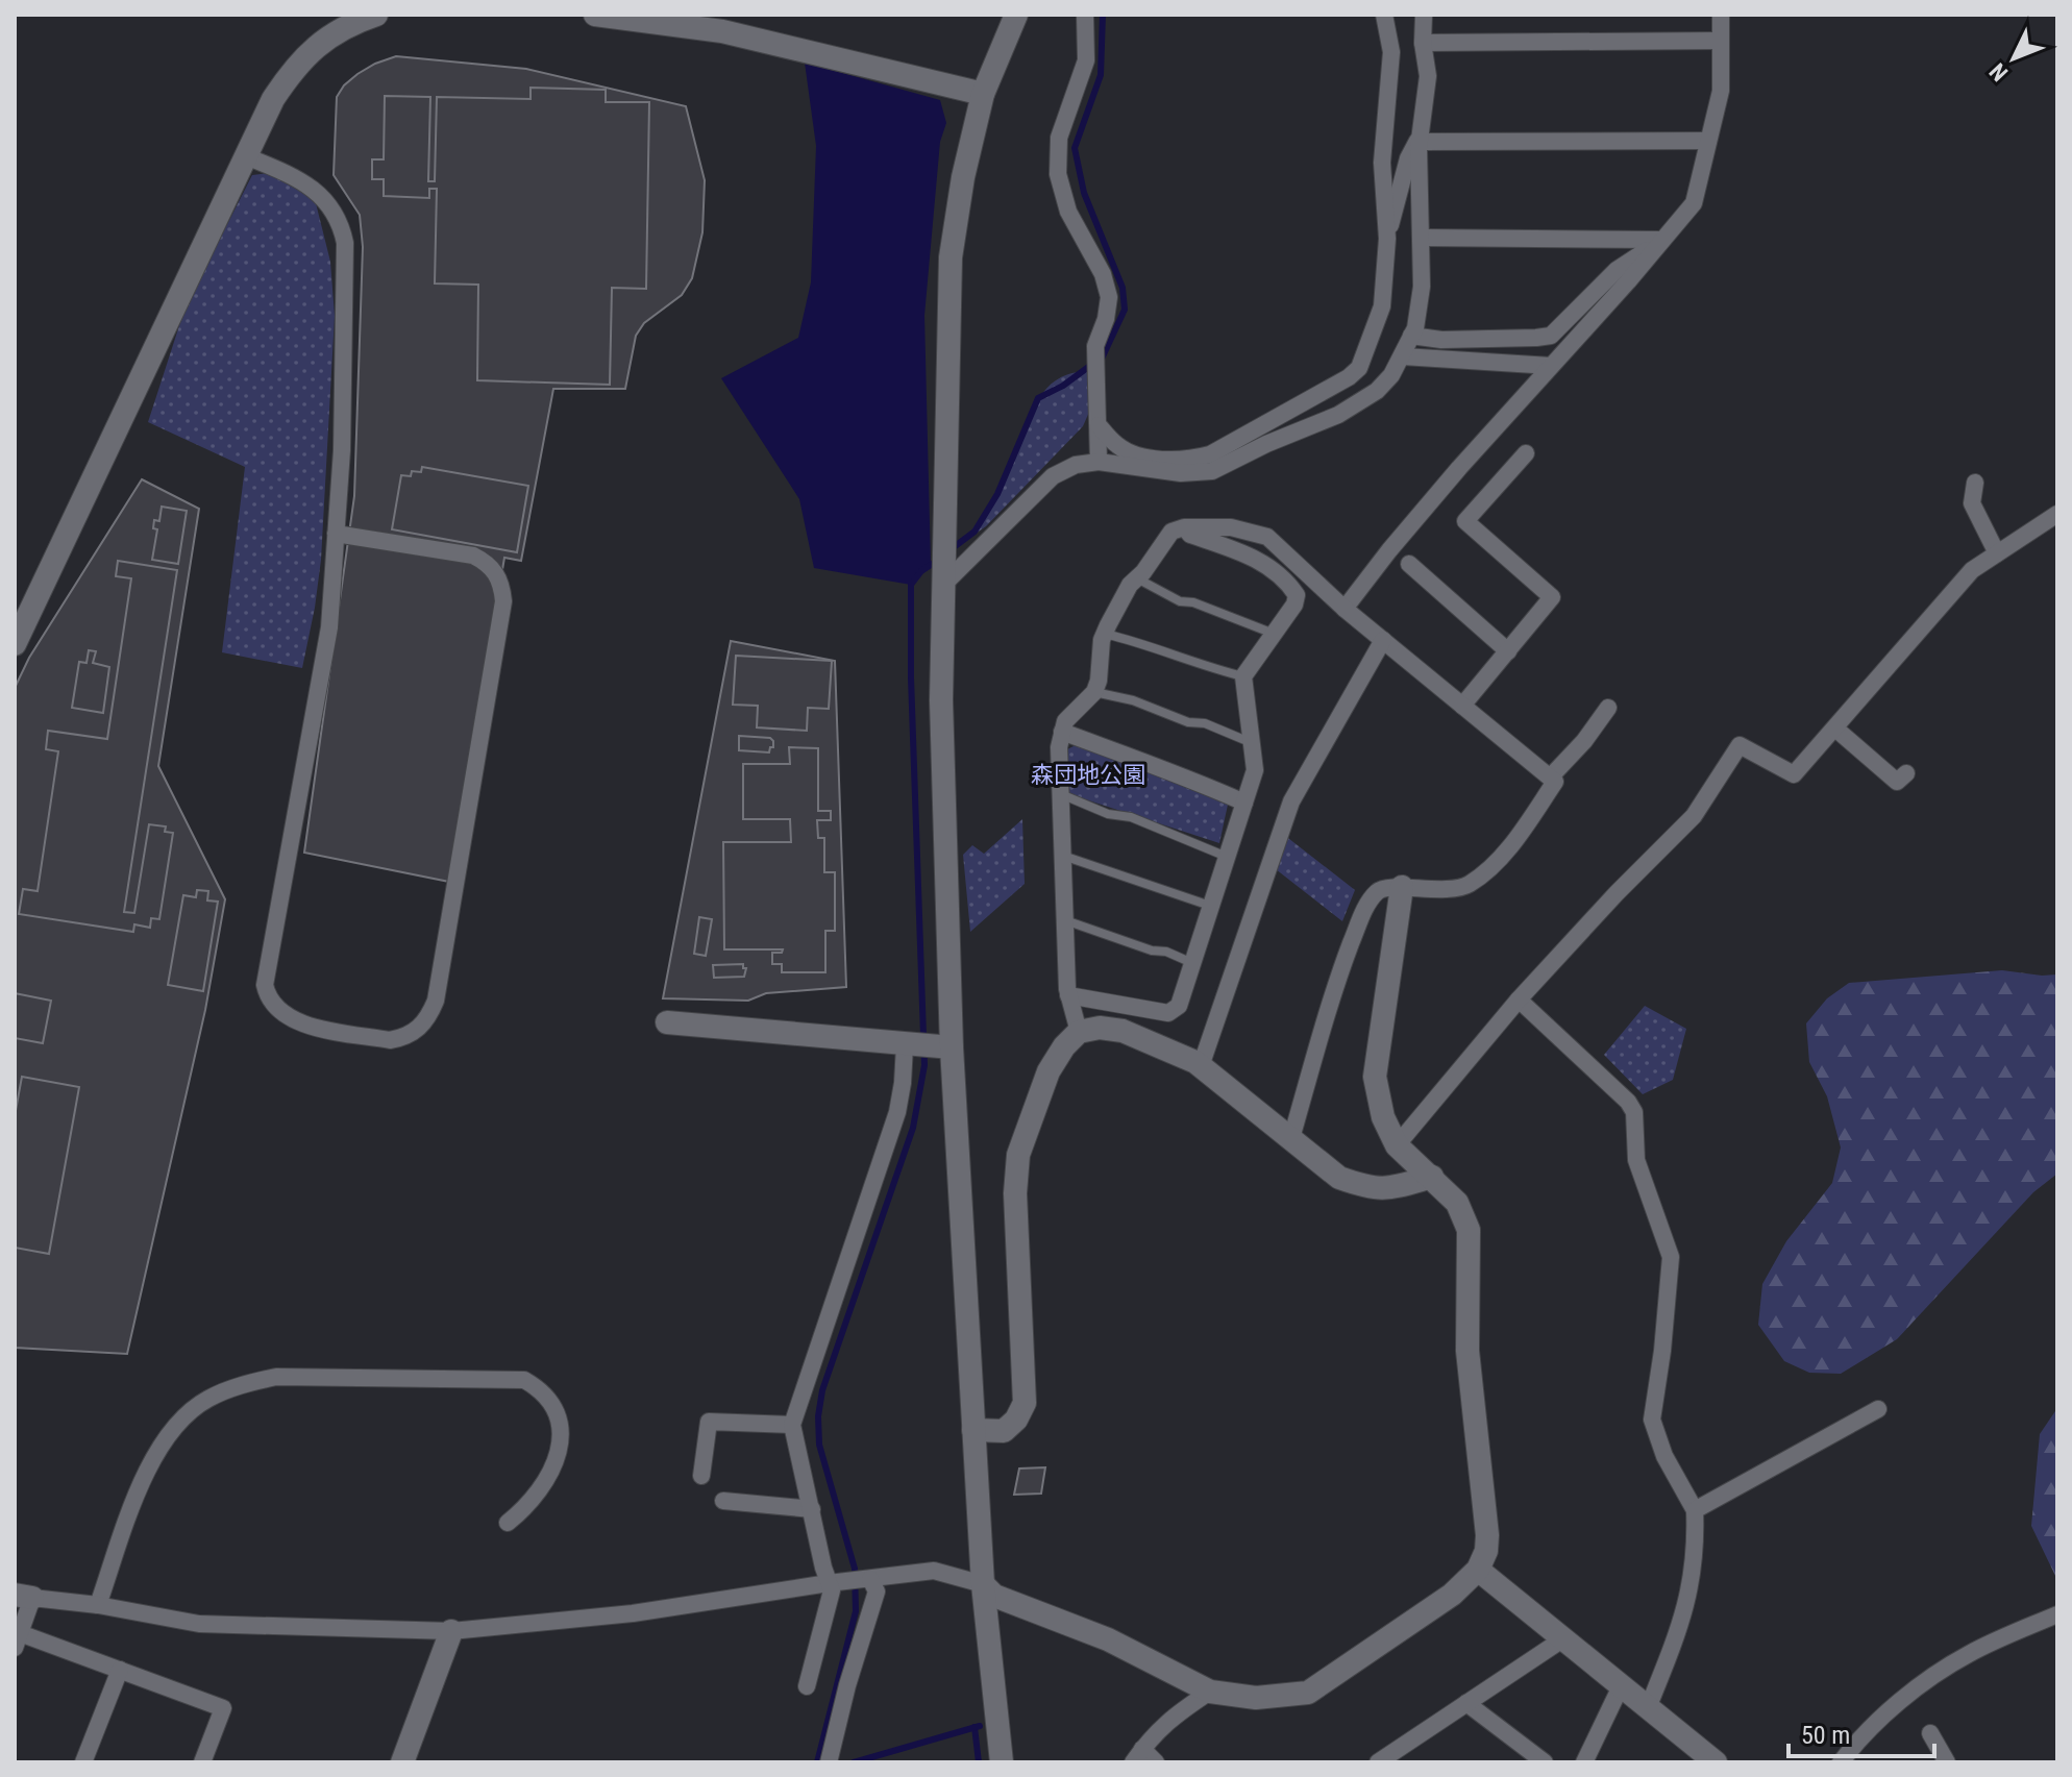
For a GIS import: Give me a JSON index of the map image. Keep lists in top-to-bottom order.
{
  "parks": ["森団地公園"],
  "scale_bar": "50 m",
  "north": "bottom left"
}
